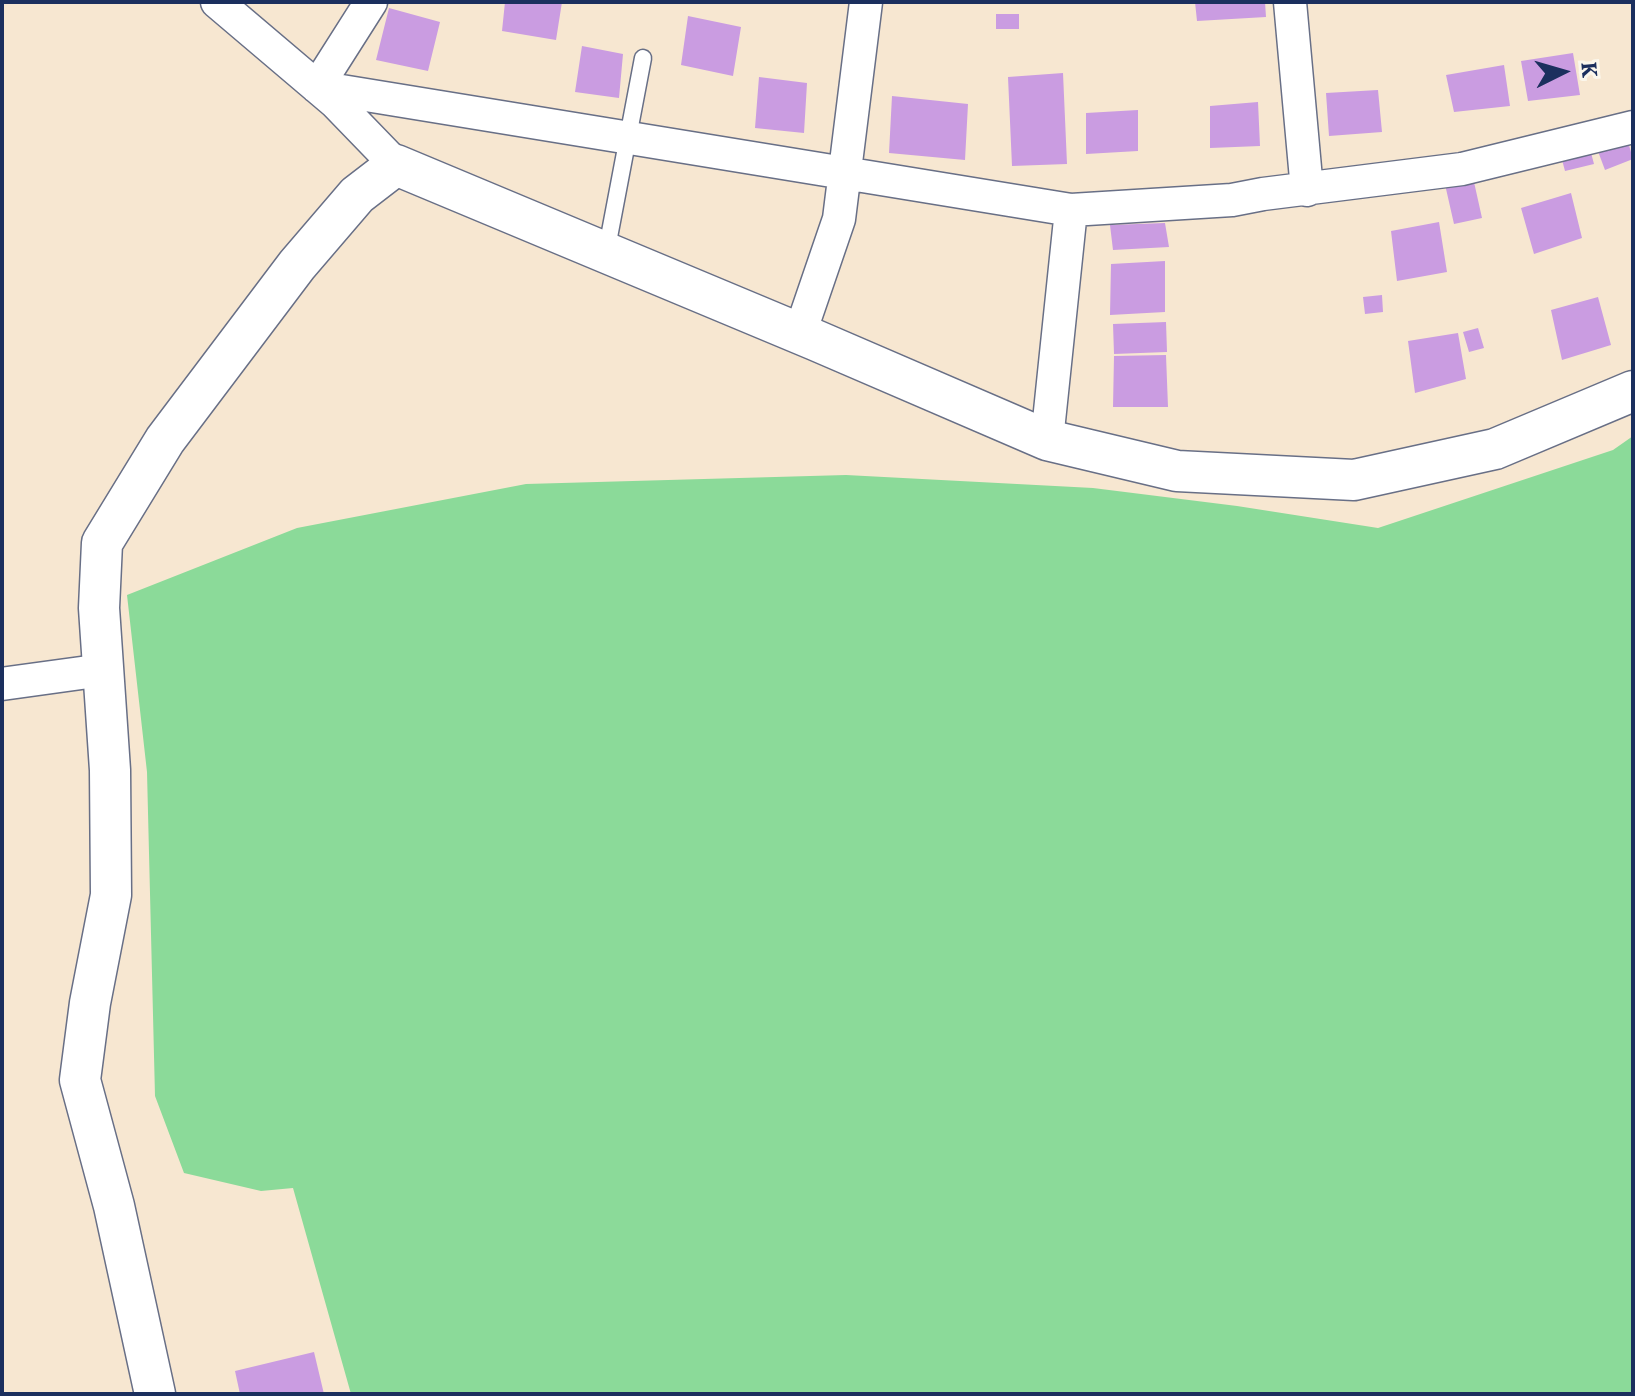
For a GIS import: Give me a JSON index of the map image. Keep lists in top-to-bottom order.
{
  "north": "right"
}
